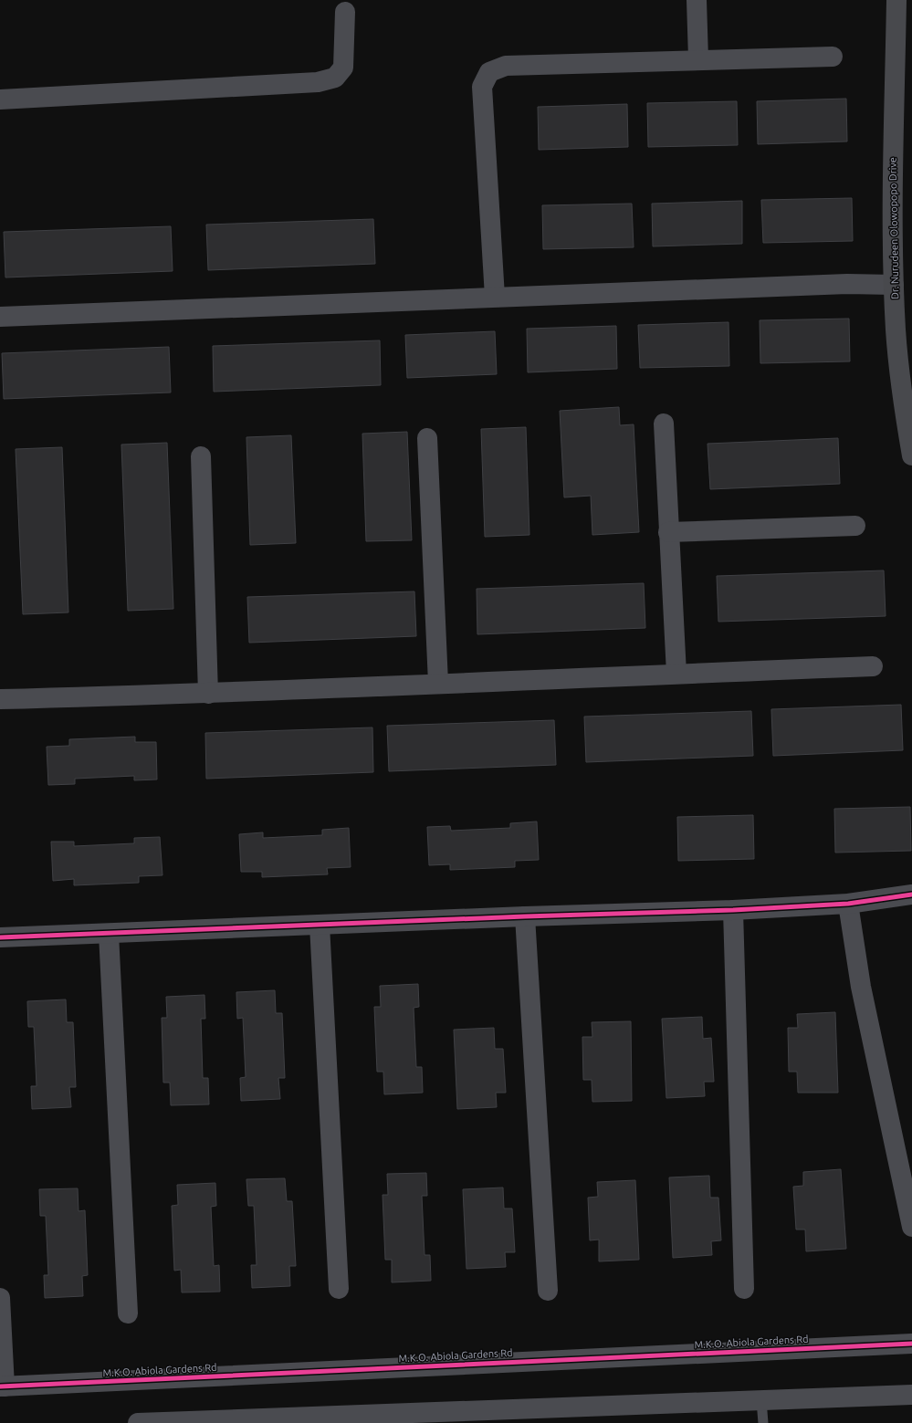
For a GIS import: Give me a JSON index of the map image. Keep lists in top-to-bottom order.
{
  "streets": {
    "main road": ["Dr. Nurudeen Olowopopo Drive"],
    "street": ["M.K.O. Abiola Gardens Rd"]
  }
}
